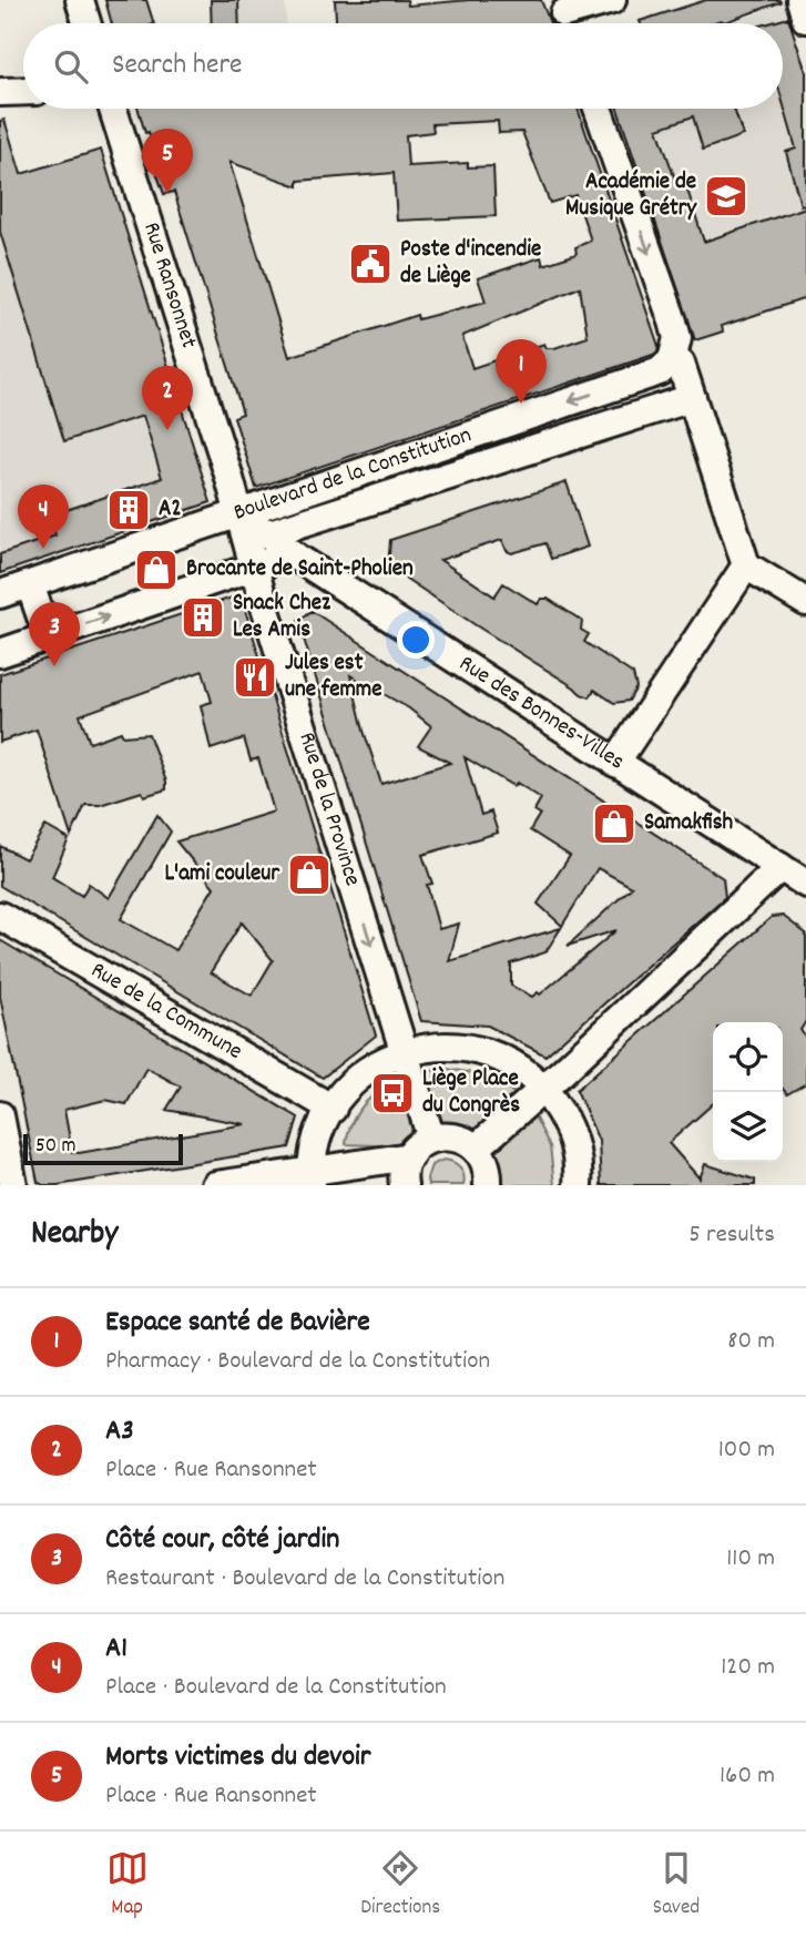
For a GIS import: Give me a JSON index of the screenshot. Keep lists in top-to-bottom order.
{
  "streets": {
    "street": [
      "Rue Ransonnet",
      "Boulevard de la Constitution",
      "Rue des Bonnes-Villes",
      "Rue de la Province",
      "Rue de la Commune"
    ]
  },
  "crossings": [
    ["Rue Ransonnet", "Boulevard de la Constitution"],
    ["Rue Ransonnet", "Rue des Bonnes-Villes"],
    ["Rue Ransonnet", "Rue de la Province"],
    ["Boulevard de la Constitution", "Rue des Bonnes-Villes"]
  ],
  "one_way": ["Rue de la Province"],
  "places": {
    "school or university": ["Académie de Musique Grétry"],
    "public building": ["Poste d'incendie de Liège"],
    "building": ["A2", "Snack Chez Les Amis"],
    "shop": ["Brocante de Saint-Pholien", "Samakfish", "L'ami couleur"],
    "restaurant": ["Jules est une femme"],
    "bus stop": ["Liège Place du Congrès"]
  },
  "scale_bar": "50 m",
  "page": {
    "search": "Search here",
    "pins": [
      "5",
      "1",
      "2",
      "4",
      "3"
    ],
    "scale": "50 m",
    "heading": ["Nearby", "5 results"],
    "list": [
      {
        "mark": "1",
        "name": "Espace santé de Bavière",
        "note": "Pharmacy · Boulevard de la Constitution",
        "value": "80 m"
      },
      {
        "mark": "2",
        "name": "A3",
        "note": "Place · Rue Ransonnet",
        "value": "100 m"
      },
      {
        "mark": "3",
        "name": "Côté cour, côté jardin",
        "note": "Restaurant · Boulevard de la Constitution",
        "value": "110 m"
      },
      {
        "mark": "4",
        "name": "A1",
        "note": "Place · Boulevard de la Constitution",
        "value": "120 m"
      },
      {
        "mark": "5",
        "name": "Morts victimes du devoir",
        "note": "Place · Rue Ransonnet",
        "value": "160 m"
      }
    ],
    "nav": ["Map", "Directions", "Saved"]
  }
}
